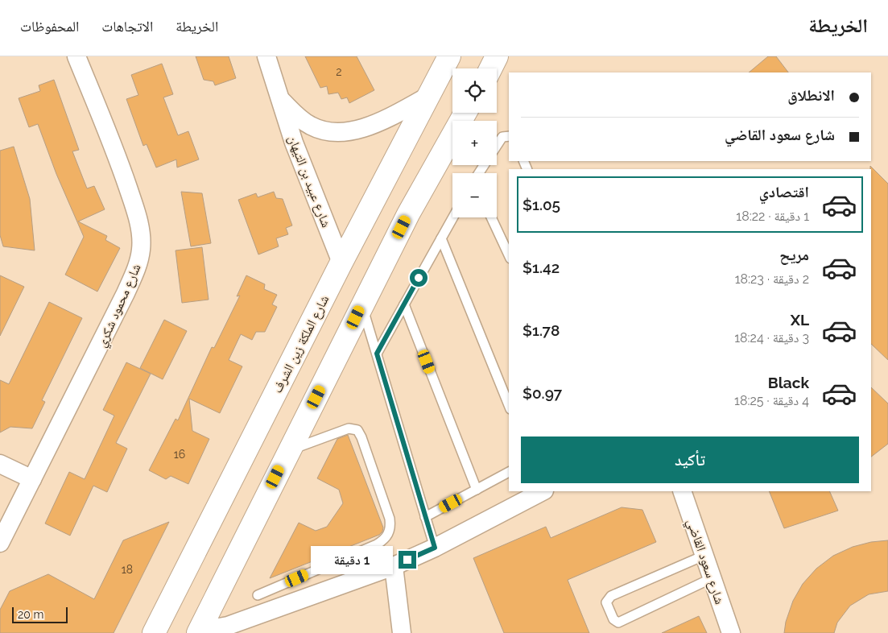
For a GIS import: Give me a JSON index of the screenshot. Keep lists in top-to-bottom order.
{
  "streets": {
    "main road": ["شارع الملكة زين الشرف"],
    "street": ["شارع عبيد بن التيهان", "شارع محمود شكري", "شارع سعود القاضي"]
  },
  "crossings": [
    ["شارع عبيد بن التيهان", "شارع الملكة زين الشرف"]
  ],
  "house_numbers": ["2", "16", "18"],
  "scale_bar": "20 m",
  "page": {
    "header": "الخريطة",
    "nav": ["الخريطة", "الاتجاهات", "المحفوظات"],
    "map_buttons": ["+", "−"],
    "banner": ["الانطلاق", "شارع سعود القاضي"],
    "list": [
      {
        "name": "اقتصادي",
        "note": "1 دقيقة · 18:22",
        "value": "$1.05"
      },
      {
        "name": "مريح",
        "note": "2 دقيقة · 18:23",
        "value": "$1.42"
      },
      {
        "name": "XL",
        "note": "3 دقيقة · 18:24",
        "value": "$1.78"
      },
      {
        "name": "Black",
        "note": "4 دقيقة · 18:25",
        "value": "$0.97"
      }
    ],
    "buttons": "تأكيد",
    "bubble": "1 دقيقة",
    "scale": "20 m"
  }
}
